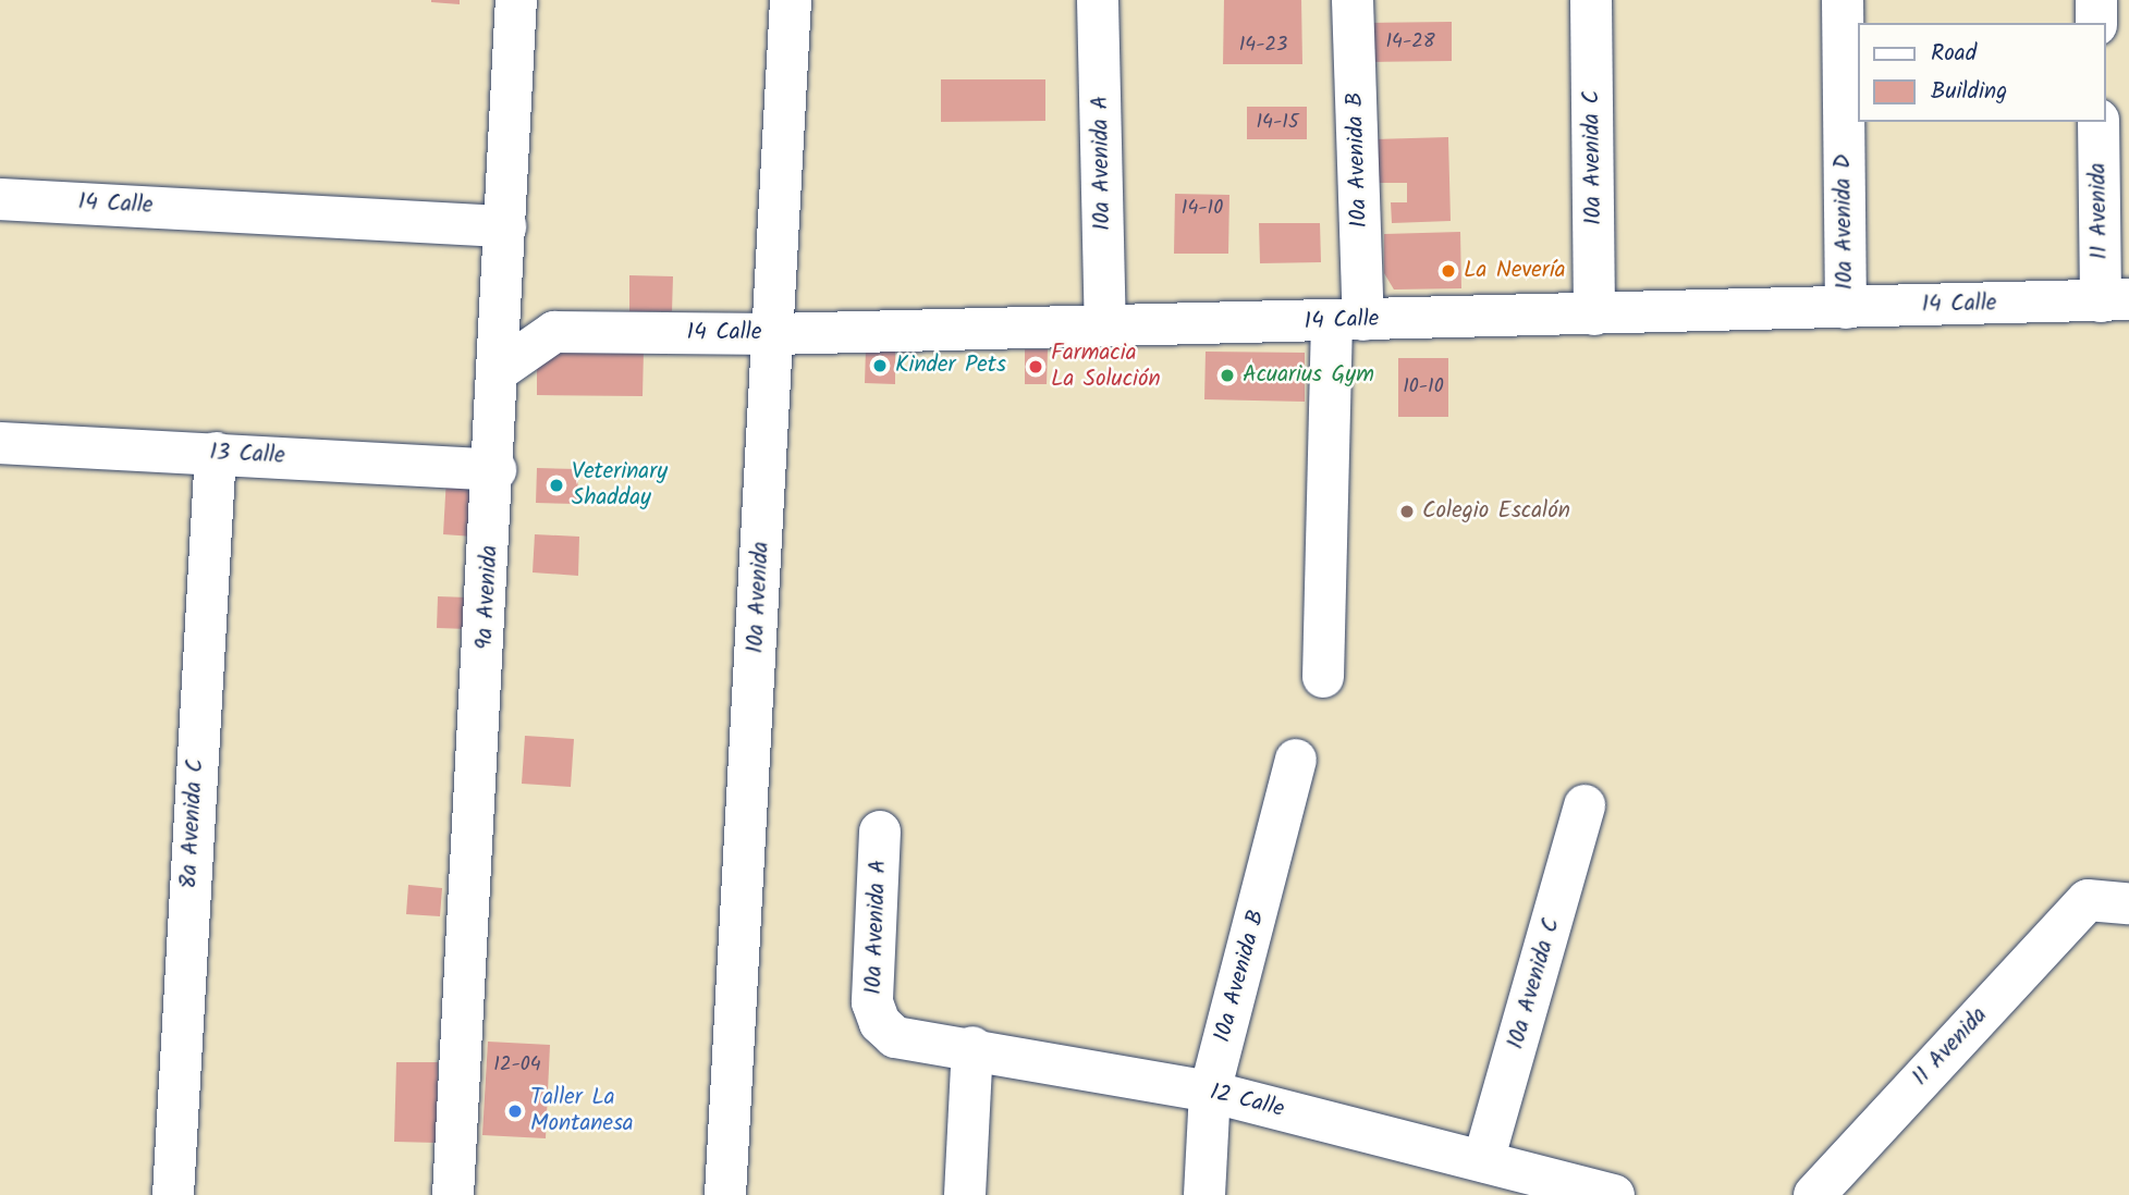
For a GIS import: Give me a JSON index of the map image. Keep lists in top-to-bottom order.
{
  "streets": {
    "street": [
      "10a Avenida C",
      "10a Avenida B",
      "10a Avenida A",
      "14 Calle",
      "11 Avenida",
      "10a Avenida D",
      "13 Calle",
      "9a Avenida",
      "10a Avenida",
      "8a Avenida C",
      "12 Calle"
    ]
  },
  "crossings": [
    ["10a Avenida C", "14 Calle"],
    ["10a Avenida C", "12 Calle"],
    ["10a Avenida B", "14 Calle"],
    ["10a Avenida B", "12 Calle"],
    ["10a Avenida A", "14 Calle"],
    ["10a Avenida A", "12 Calle"],
    ["14 Calle", "11 Avenida"],
    ["14 Calle", "10a Avenida D"],
    ["14 Calle", "9a Avenida"],
    ["14 Calle", "10a Avenida"],
    ["13 Calle", "9a Avenida"],
    ["13 Calle", "8a Avenida C"]
  ],
  "places": [
    "La Nevería",
    "Kinder Pets",
    "Farmacia La Solución",
    "Acuarius Gym",
    "Veterinary Shadday",
    "Colegio Escalón",
    "Taller La Montanesa"
  ],
  "house_numbers": [
    "14-28",
    "14-23",
    "14-15",
    "14-10",
    "10-10",
    "12-04"
  ],
  "legend": ["Road", "Building"]
}
